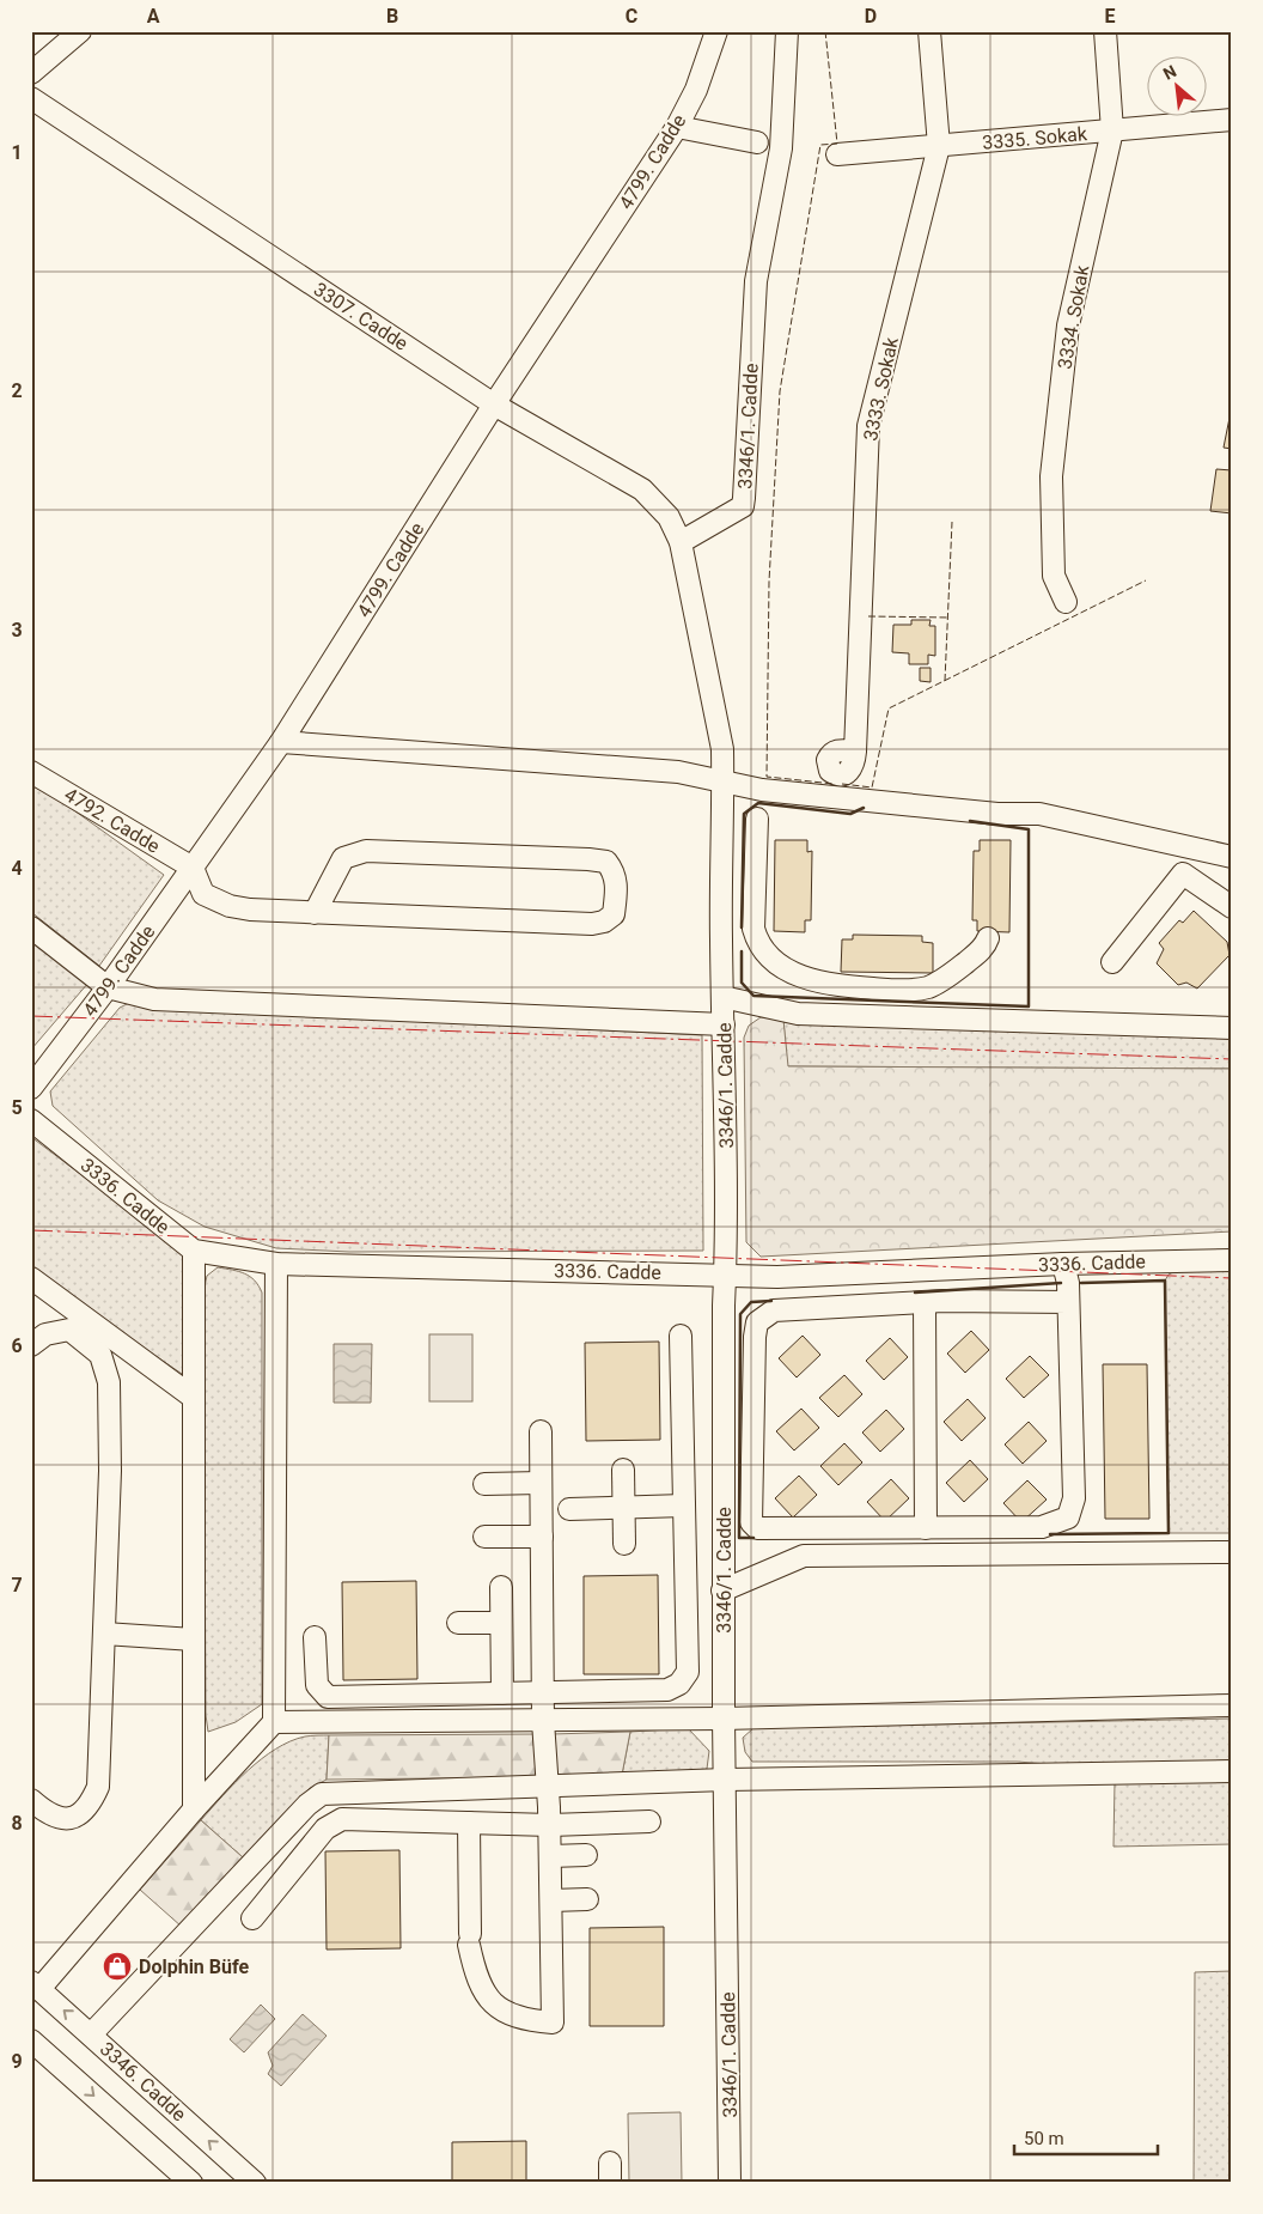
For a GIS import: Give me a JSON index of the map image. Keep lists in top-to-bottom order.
{
  "streets": {
    "street": [
      "3335. Sokak",
      "4799. Cadde",
      "3307. Cadde",
      "3334. Sokak",
      "3333. Sokak",
      "3346/1. Cadde",
      "4792. Cadde",
      "3336. Cadde",
      "3346. Cadde"
    ]
  },
  "crossings": [
    ["3335. Sokak", "3334. Sokak"],
    ["3335. Sokak", "3333. Sokak"],
    ["4799. Cadde", "3307. Cadde"],
    ["4799. Cadde", "4792. Cadde"],
    ["3307. Cadde", "3346/1. Cadde"],
    ["3346/1. Cadde", "3336. Cadde"]
  ],
  "places": {
    "shop": ["Dolphin Büfe"]
  },
  "scale_bar": "50 m",
  "north": "top left",
  "grid": {
    "columns": [
      "A",
      "B",
      "C",
      "D",
      "E"
    ],
    "rows": [
      "1",
      "2",
      "3",
      "4",
      "5",
      "6",
      "7",
      "8",
      "9"
    ]
  }
}
